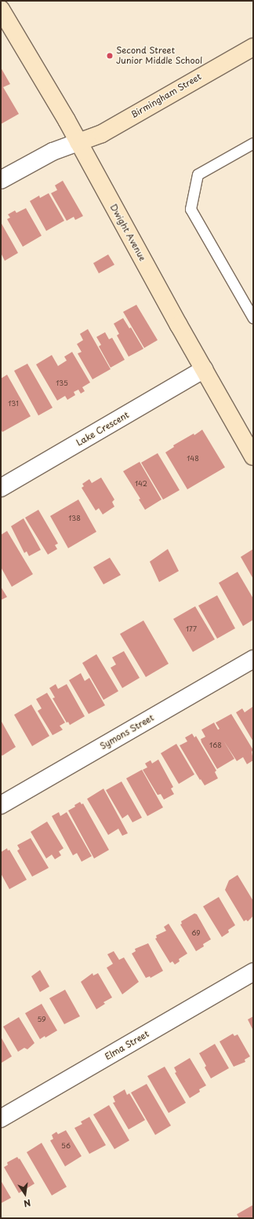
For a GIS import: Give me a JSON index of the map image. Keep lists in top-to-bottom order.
{
  "streets": {
    "street": [
      "Birmingham Street",
      "Dwight Avenue",
      "Lake Crescent",
      "Symons Street",
      "Elma Street"
    ]
  },
  "crossings": [
    ["Birmingham Street", "Dwight Avenue"],
    ["Dwight Avenue", "Lake Crescent"]
  ],
  "places": ["Second Street Junior Middle School"],
  "house_numbers": [
    "135",
    "131",
    "148",
    "142",
    "138",
    "177",
    "168",
    "69",
    "59",
    "56"
  ],
  "north": "bottom"
}
